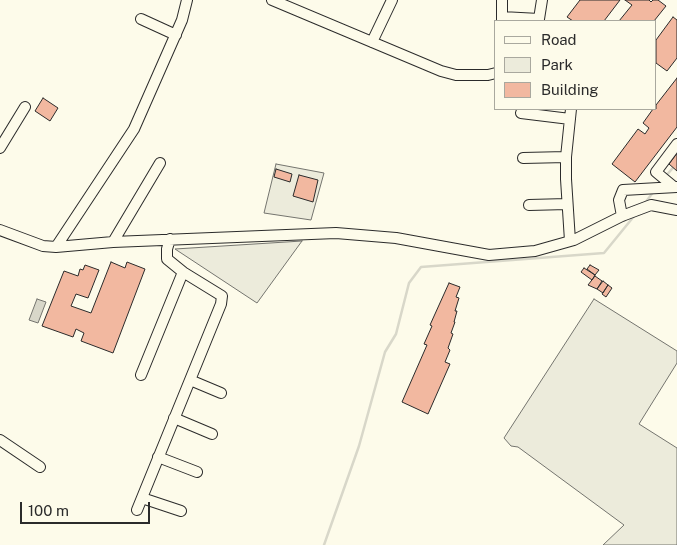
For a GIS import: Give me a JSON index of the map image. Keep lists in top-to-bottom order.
{
  "legend": ["Road", "Park", "Building"],
  "scale_bar": "100 m"
}
